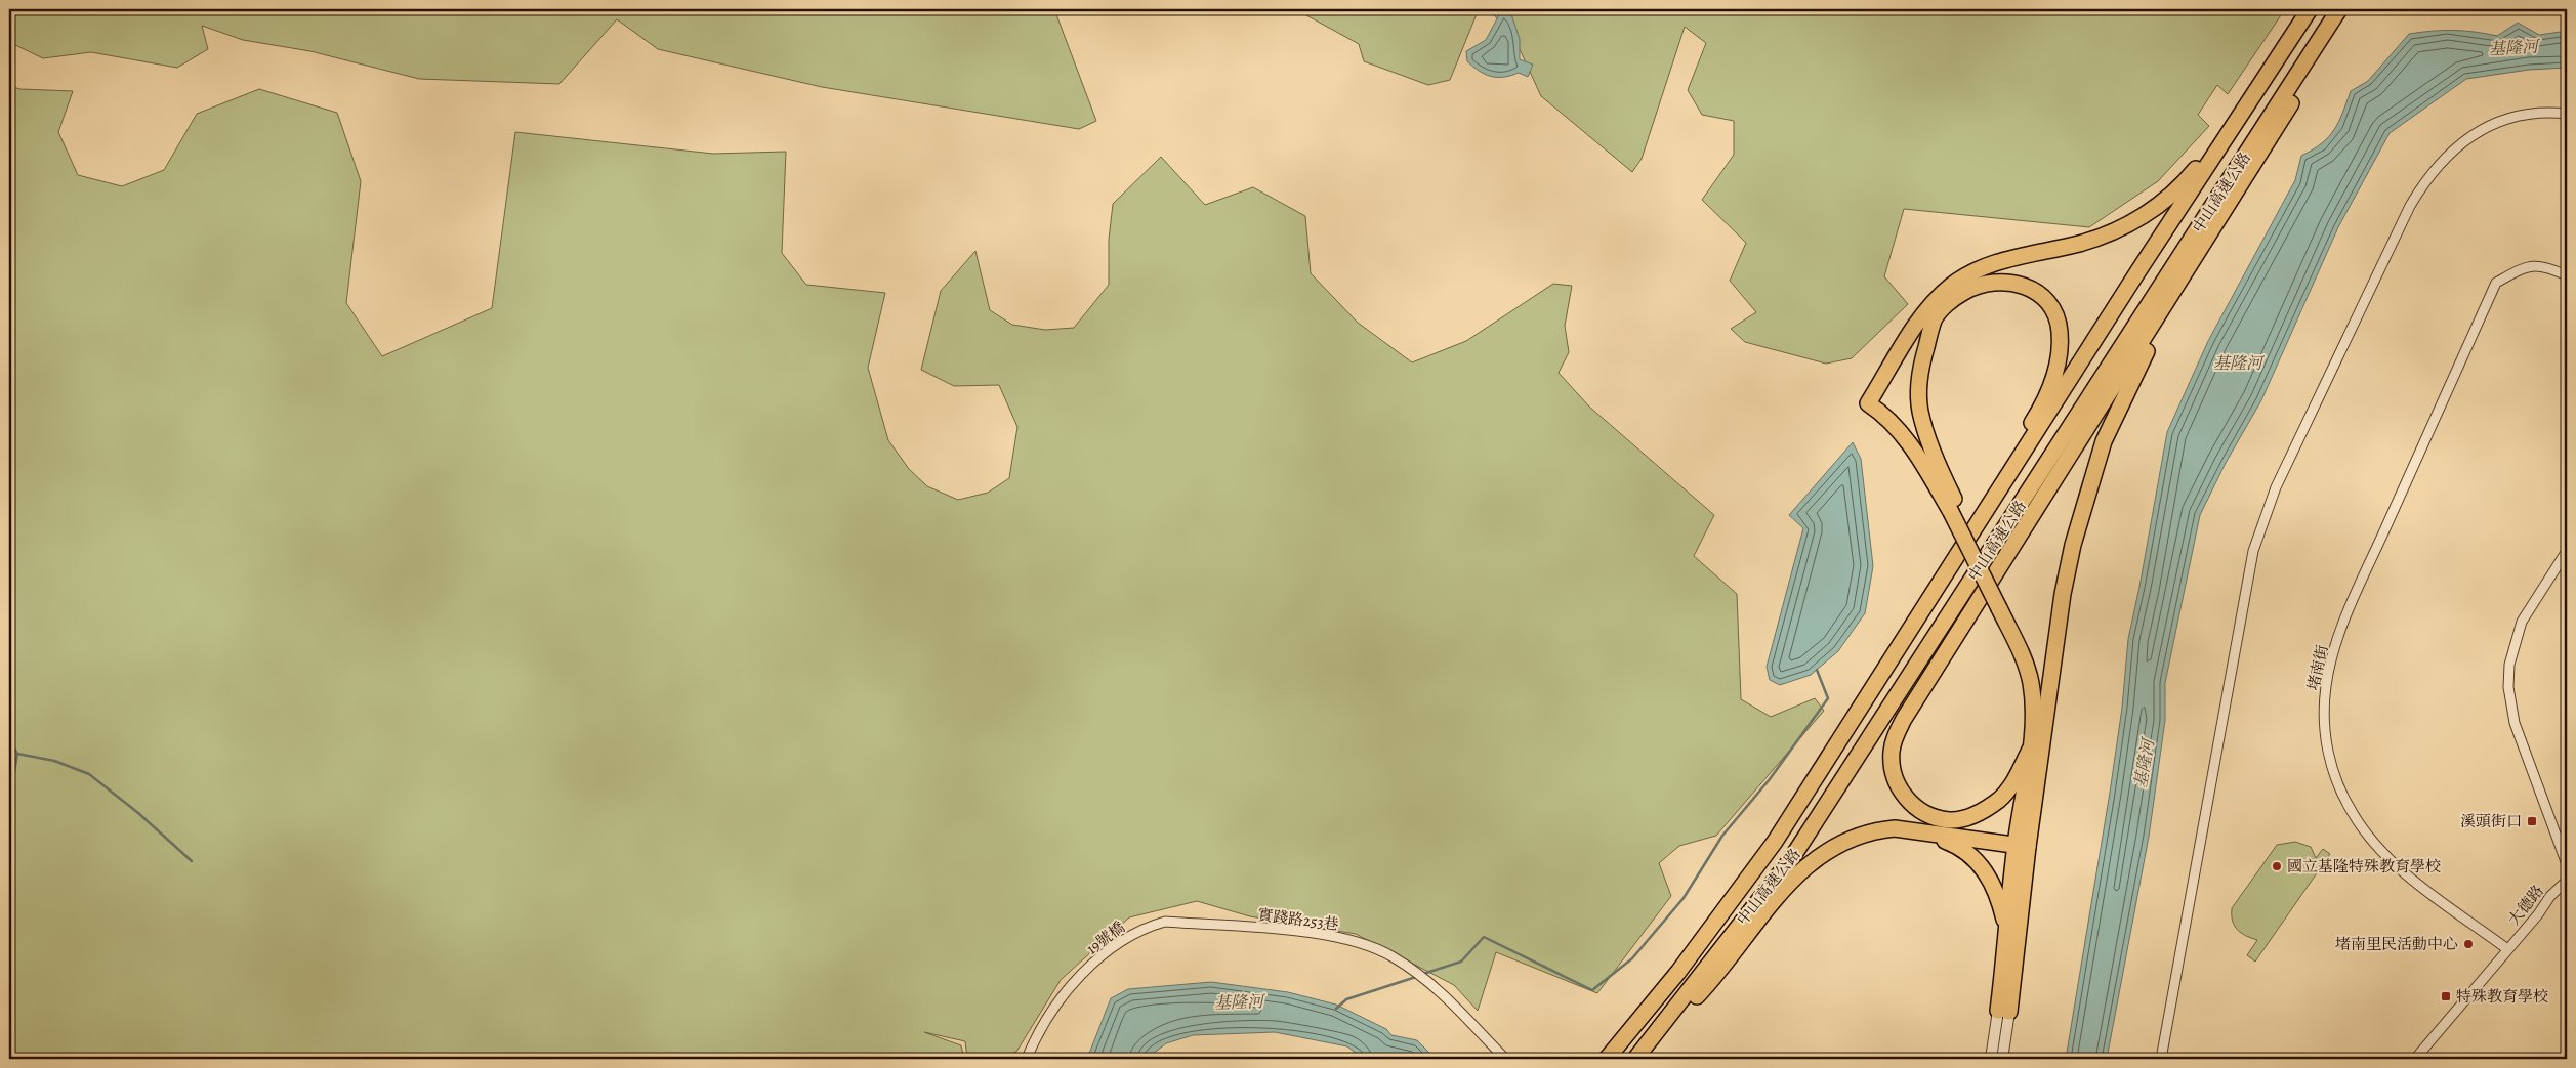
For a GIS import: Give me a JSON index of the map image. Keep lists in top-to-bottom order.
{
  "streets": {
    "highway": ["中山高速公路"],
    "street": [
      "堵南街",
      "大德路",
      "實踐路253巷",
      "19號橋"
    ]
  },
  "crossings": [
    ["堵南街", "大德路"],
    ["實踐路253巷", "19號橋"]
  ],
  "water": ["基隆河"],
  "places": {
    "transit": ["溪頭街口", "特殊教育學校"],
    "other": ["國立基隆特殊教育學校", "堵南里民活動中心"]
  }
}
